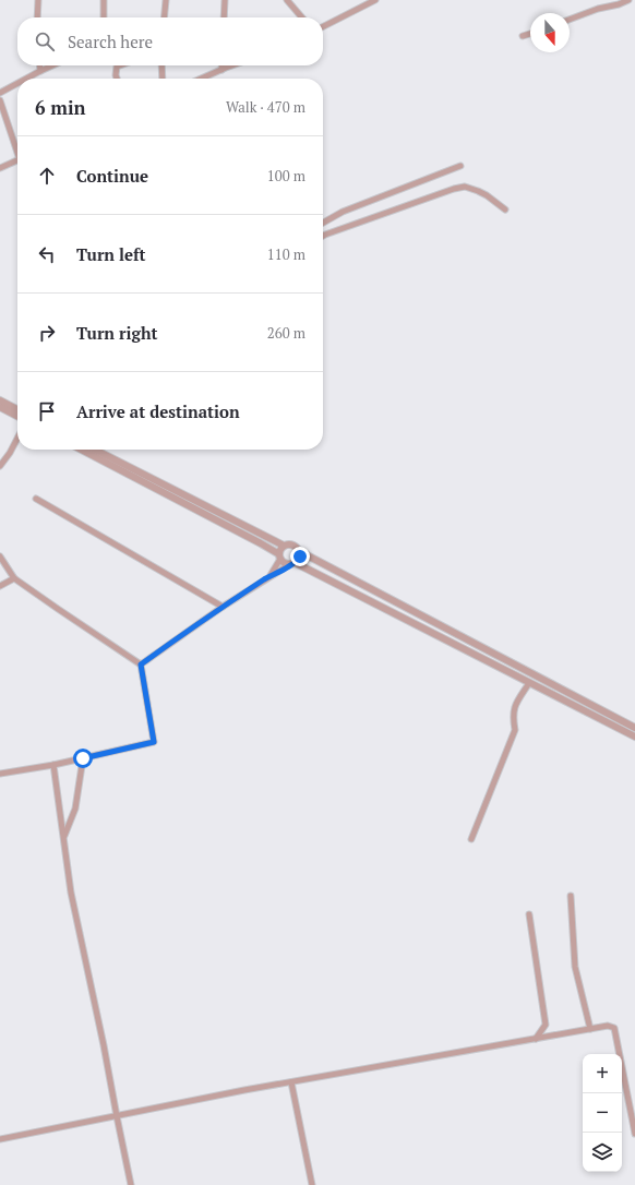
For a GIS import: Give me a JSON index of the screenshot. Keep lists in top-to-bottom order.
{
  "north": "bottom",
  "page": {
    "search": "Search here",
    "heading": ["6 min", "Walk · 470 m"],
    "list": [
      ["Continue", "100 m"],
      ["Turn left", "110 m"],
      ["Turn right", "260 m"],
      "Arrive at destination"
    ],
    "map_buttons": ["+", "−"]
  }
}
